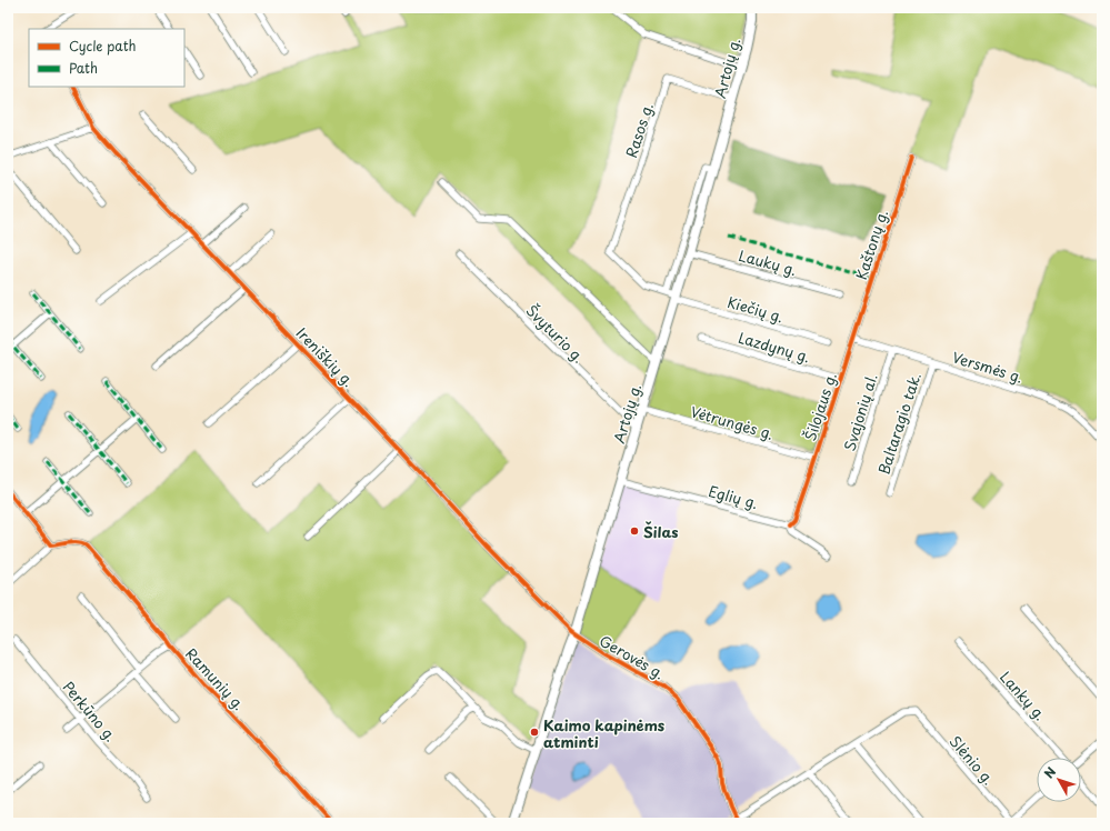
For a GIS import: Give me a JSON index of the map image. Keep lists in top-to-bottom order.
{
  "streets": {
    "main road": ["Artojų g."],
    "street": [
      "Rasos g.",
      "Kaštonų g.",
      "Laukų g.",
      "Kiečių g.",
      "Švyturio g.",
      "Lazdynų g.",
      "Ireniškių g.",
      "Versmės g.",
      "Šilojaus g.",
      "Svajonių al.",
      "Vėtrungės g.",
      "Baltaragio tak.",
      "Eglių g.",
      "Gerovės g.",
      "Ramunių g.",
      "Lankų g.",
      "Perkūno g.",
      "Slėnio g."
    ]
  },
  "crossings": [
    ["Artojų g.", "Rasos g."],
    ["Artojų g.", "Laukų g."],
    ["Artojų g.", "Kiečių g."],
    ["Artojų g.", "Švyturio g."],
    ["Artojų g.", "Ireniškių g."],
    ["Artojų g.", "Vėtrungės g."],
    ["Artojų g.", "Eglių g."],
    ["Artojų g.", "Gerovės g."],
    ["Rasos g.", "Kiečių g."],
    ["Kaštonų g.", "Versmės g."],
    ["Kaštonų g.", "Šilojaus g."],
    ["Lazdynų g.", "Šilojaus g."],
    ["Ireniškių g.", "Gerovės g."],
    ["Versmės g.", "Šilojaus g."],
    ["Versmės g.", "Svajonių al."],
    ["Versmės g.", "Baltaragio tak."],
    ["Šilojaus g.", "Vėtrungės g."],
    ["Šilojaus g.", "Eglių g."]
  ],
  "places": ["Šilas", "Kaimo kapinėms atminti"],
  "legend": ["Cycle path", "Path"],
  "north": "top left"
}
